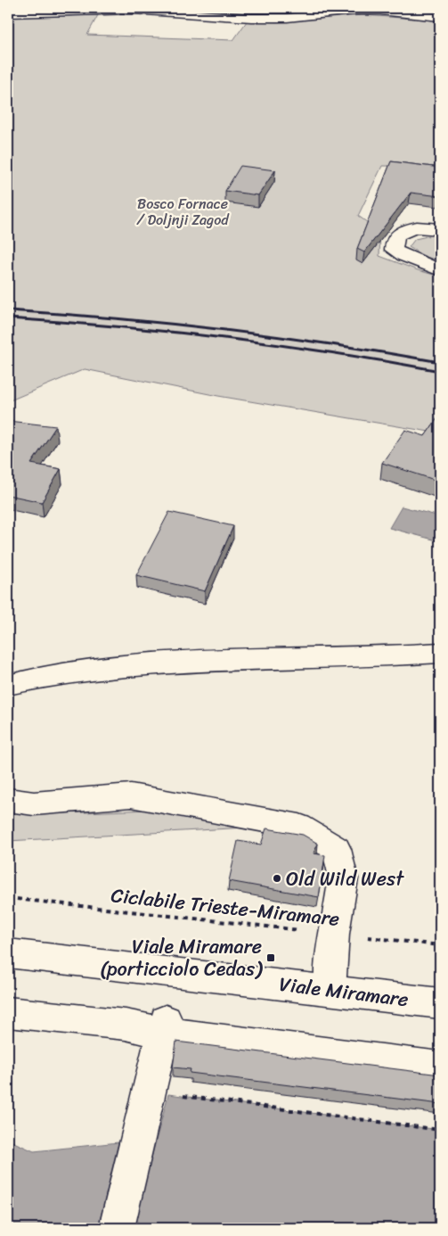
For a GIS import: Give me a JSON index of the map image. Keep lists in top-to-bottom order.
{
  "streets": {
    "street": ["Viale Miramare"],
    "path": ["Ciclabile Trieste-Miramare"]
  },
  "parks": ["Bosco Fornace / Doljnji Zagod"],
  "places": {
    "other": ["Old Wild West"],
    "transit": ["Viale Miramare (porticciolo Cedas)"]
  }
}
